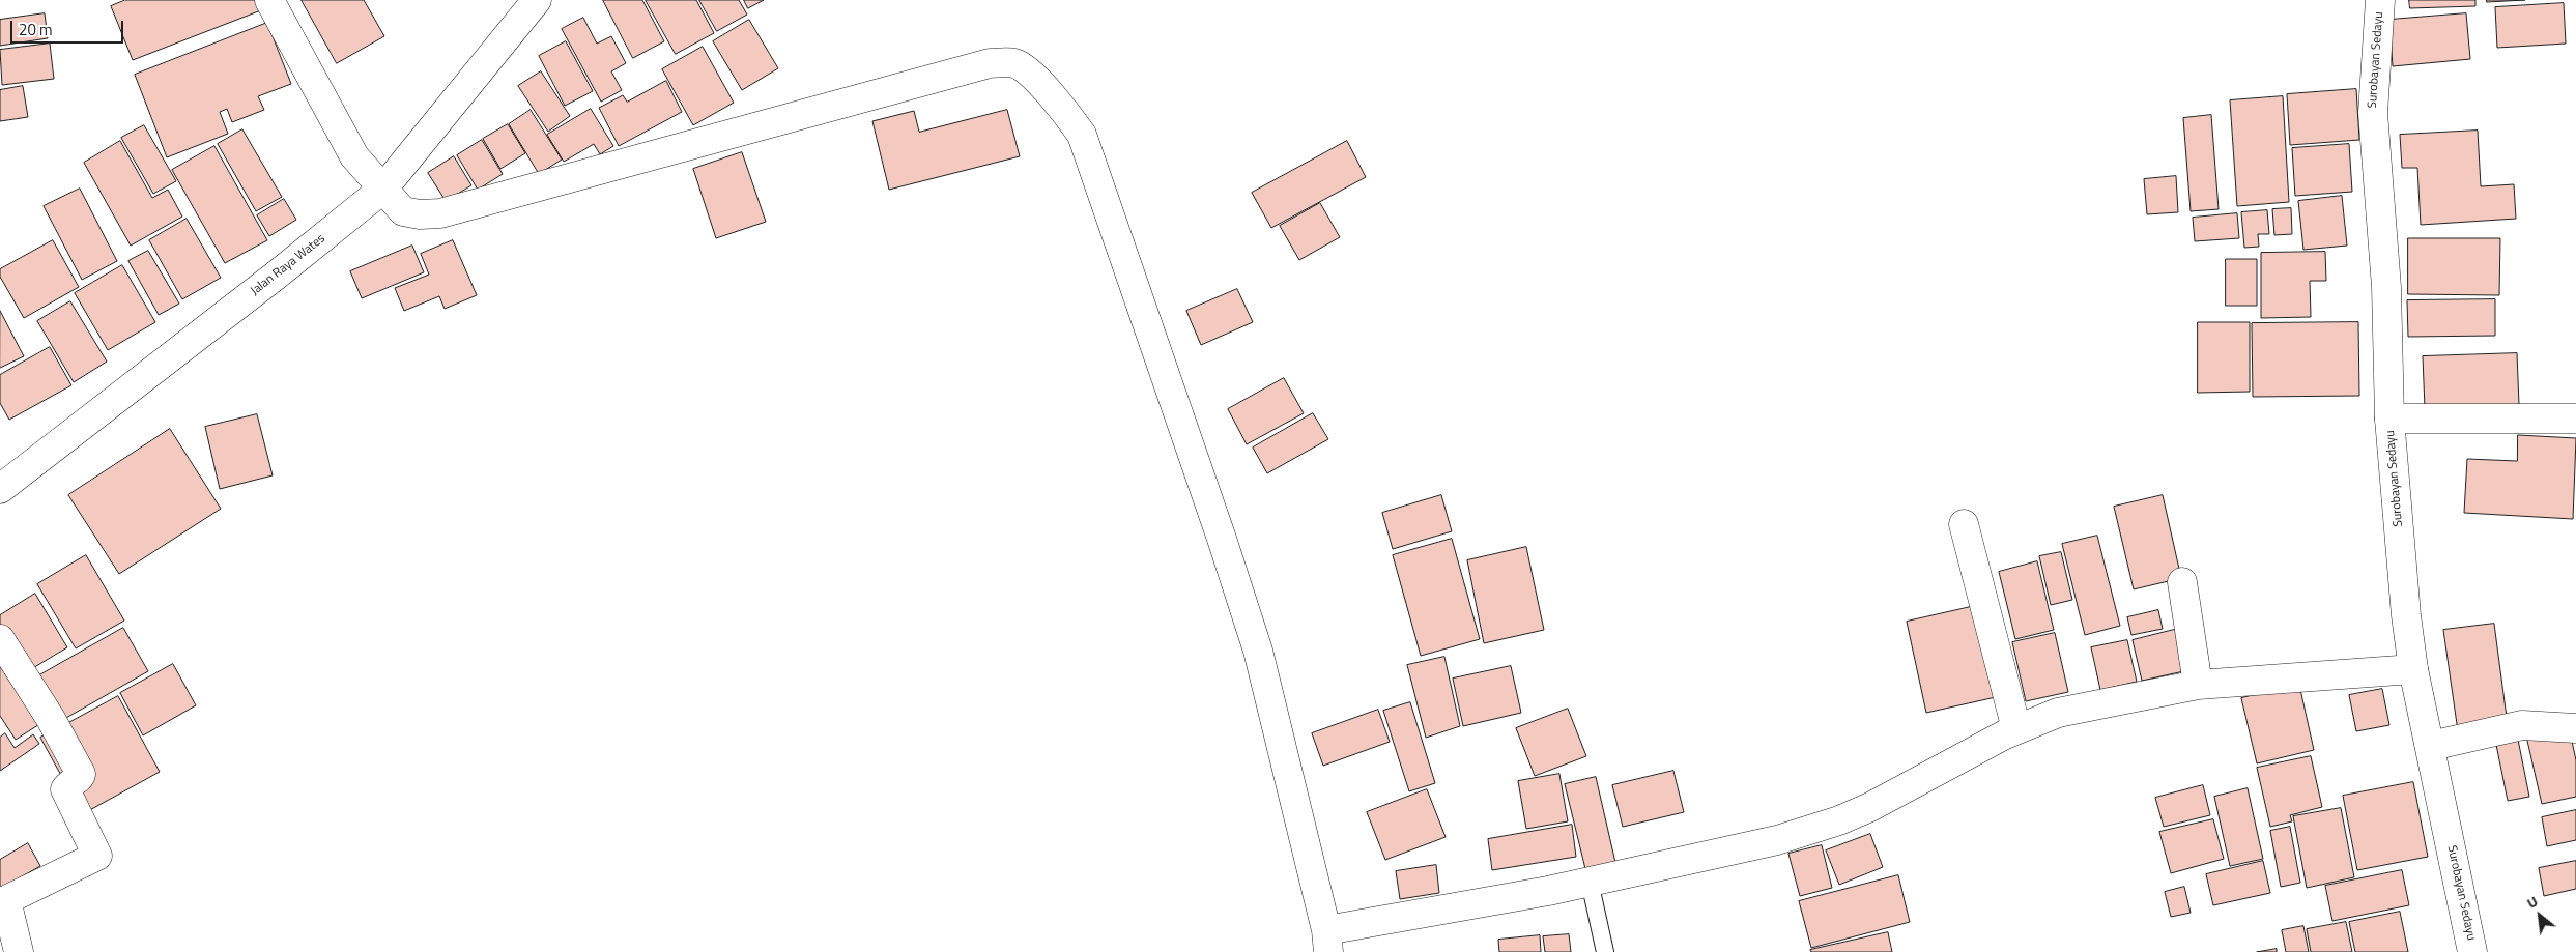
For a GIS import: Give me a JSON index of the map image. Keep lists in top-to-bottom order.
{
  "streets": {
    "main road": ["Surobayan Sedayu", "Jalan Raya Wates"]
  },
  "scale_bar": "20 m",
  "north": "top left"
}
